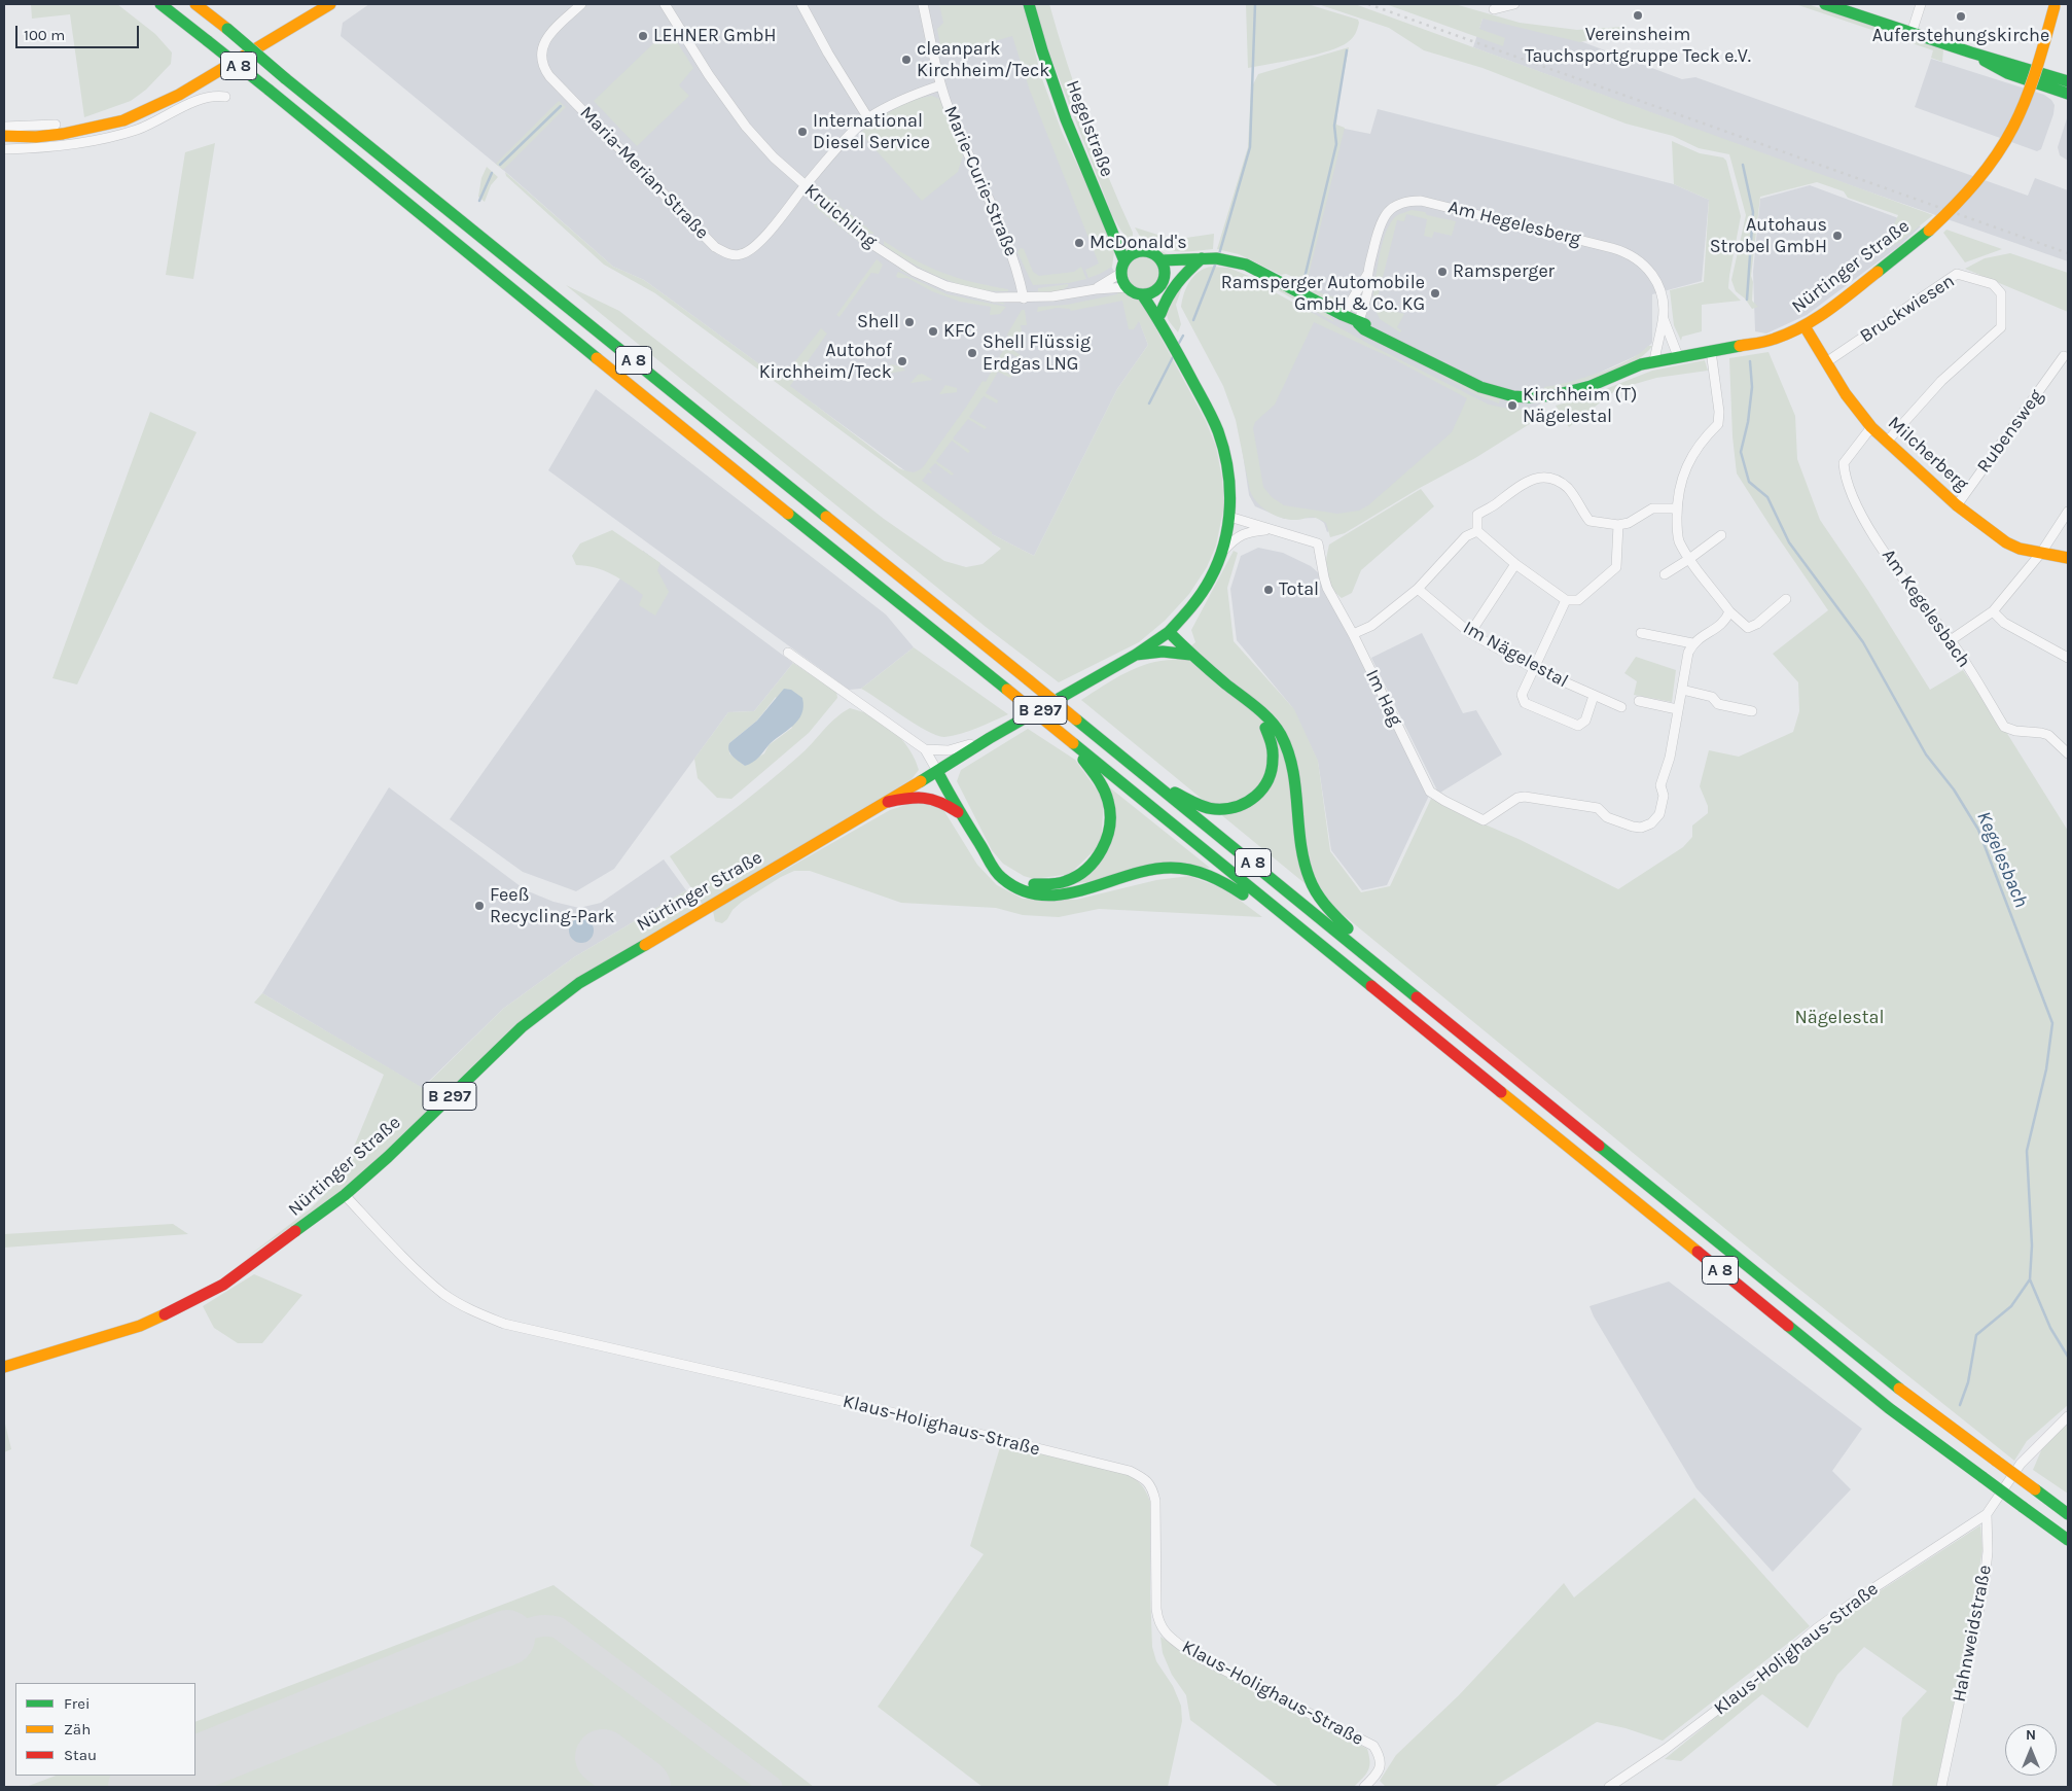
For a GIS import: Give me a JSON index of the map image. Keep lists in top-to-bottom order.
{
  "streets": {
    "main road": [
      "A 8",
      "Hegelstraße",
      "Nürtinger Straße",
      "Milcherberg",
      "B 297"
    ],
    "street": [
      "Maria-Merian-Straße",
      "Marie-Curie-Straße",
      "Kruichling",
      "Am Hegelesberg",
      "Bruckwiesen",
      "Rubensweg",
      "Am Kegelesbach",
      "Im Nägelestal",
      "Im Hag",
      "Klaus-Holighaus-Straße",
      "Hahnweidstraße"
    ]
  },
  "crossings": [
    ["Hegelstraße", "Kruichling"],
    ["Hegelstraße", "Nürtinger Straße"],
    ["Maria-Merian-Straße", "Marie-Curie-Straße"],
    ["Maria-Merian-Straße", "Kruichling"],
    ["Marie-Curie-Straße", "Kruichling"],
    ["Kruichling", "Nürtinger Straße"],
    ["Am Hegelesberg", "Nürtinger Straße"],
    ["Nürtinger Straße", "Milcherberg"],
    ["Nürtinger Straße", "Im Hag"],
    ["Nürtinger Straße", "Klaus-Holighaus-Straße"],
    ["Bruckwiesen", "Milcherberg"],
    ["Rubensweg", "Milcherberg"],
    ["Milcherberg", "Am Kegelesbach"],
    ["Klaus-Holighaus-Straße", "Hahnweidstraße"]
  ],
  "water": ["Kegelesbach"],
  "parks": ["Nägelestal"],
  "places": [
    "Vereinsheim Tauchsportgruppe Teck e.V.",
    "Auferstehungskirche",
    "LEHNER GmbH",
    "cleanpark Kirchheim/Teck",
    "International Diesel Service",
    "Autohaus Strobel GmbH",
    "McDonald's",
    "Ramsperger",
    "Ramsperger Automobile GmbH & Co. KG",
    "Shell",
    "KFC",
    "Shell Flüssig Erdgas LNG",
    "Autohof Kirchheim/Teck",
    "Kirchheim (T) Nägelestal",
    "Total",
    "Feeß Recycling-Park"
  ],
  "legend": ["Frei", "Zäh", "Stau"],
  "scale_bar": "100 m",
  "north": "top"
}
